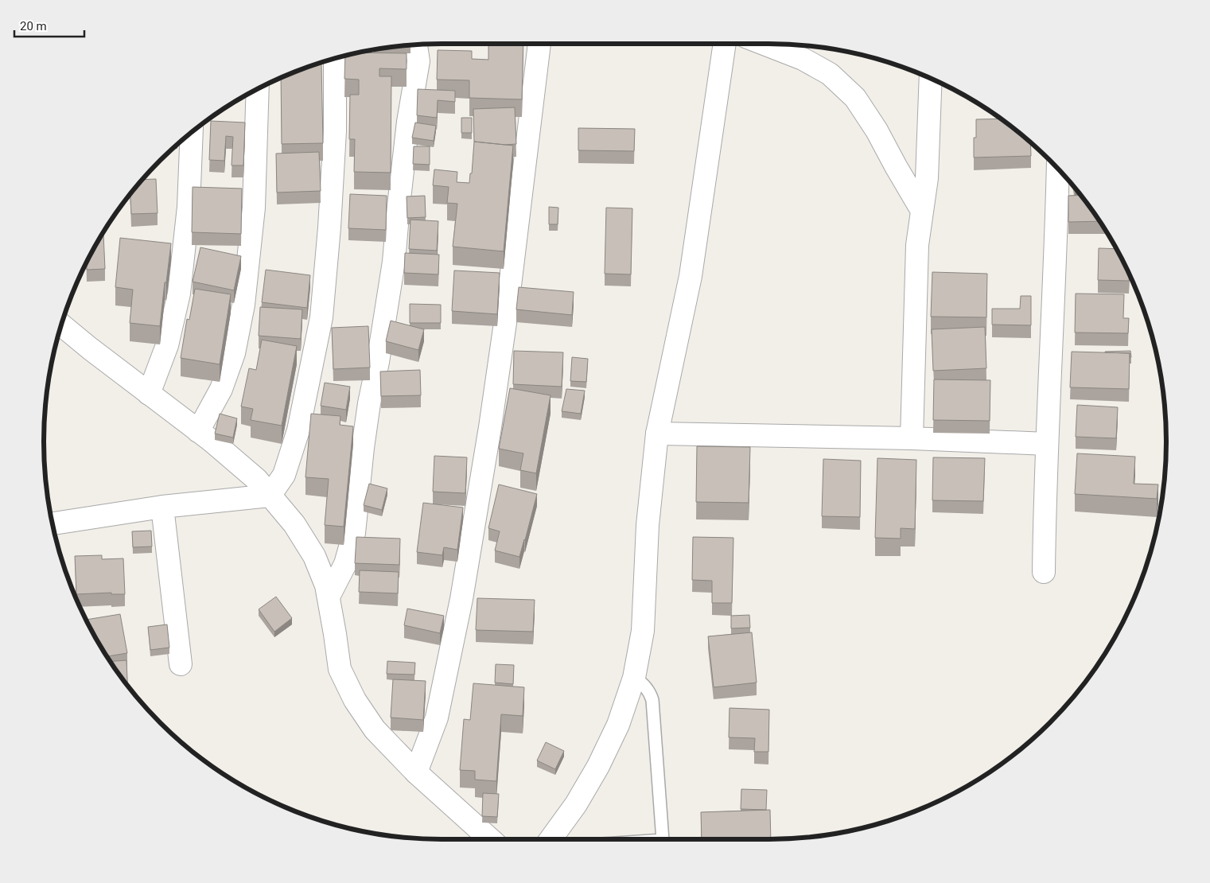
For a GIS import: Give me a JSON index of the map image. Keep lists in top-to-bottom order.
{
  "scale_bar": "20 m"
}
